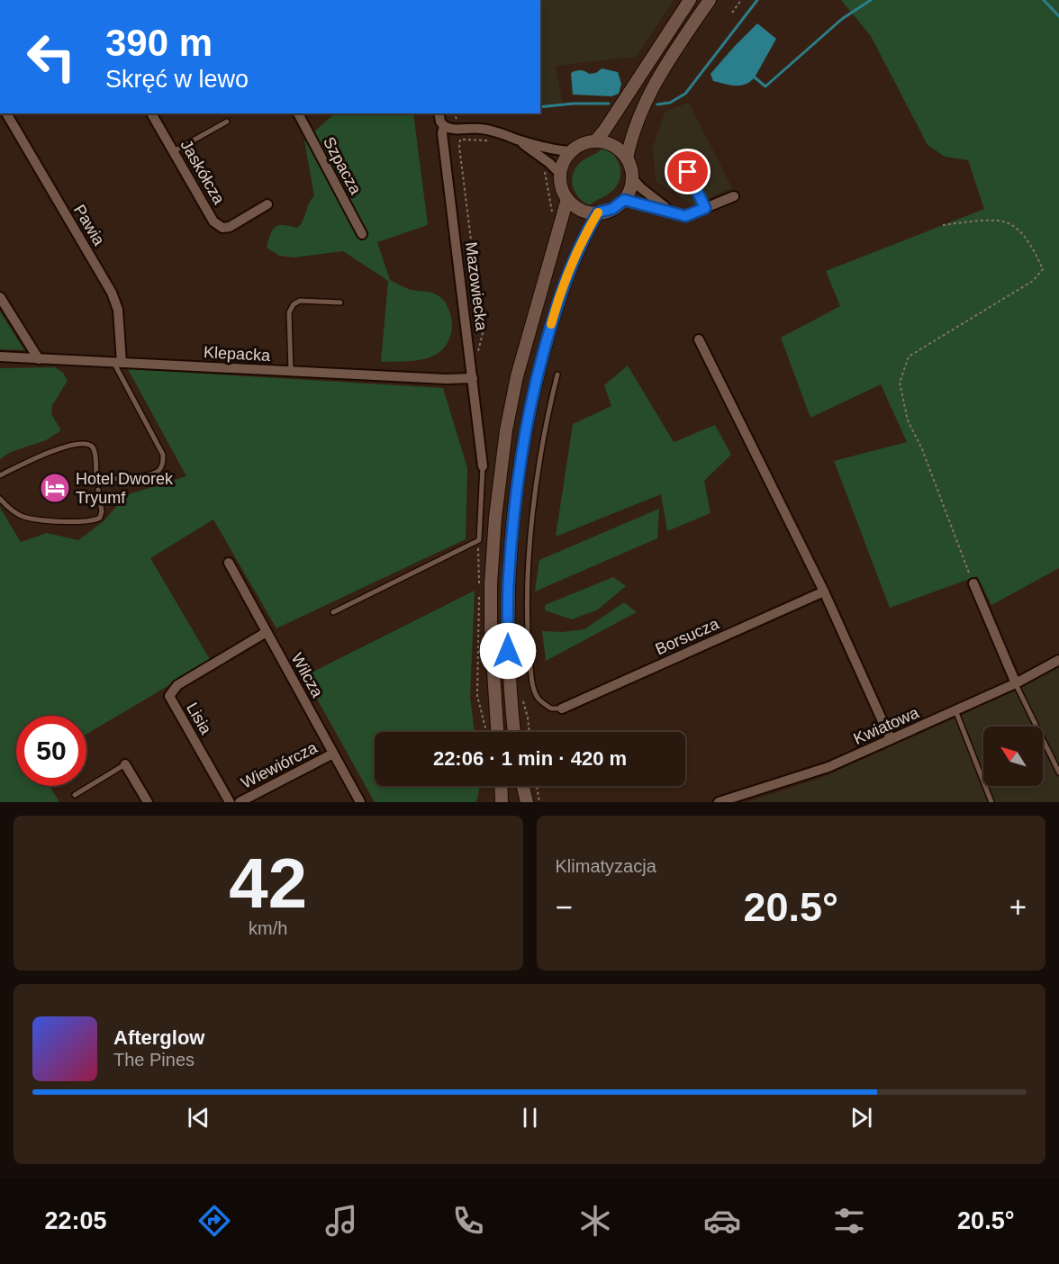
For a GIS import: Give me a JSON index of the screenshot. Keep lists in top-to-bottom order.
{
  "streets": {
    "street": [
      "Szpacza",
      "Jaskółcza",
      "Pawia",
      "Mazowiecka",
      "Klepacka",
      "Borsucza",
      "Wilcza",
      "Lisia",
      "Kwiatowa",
      "Wiewiórcza"
    ]
  },
  "crossings": [
    ["Pawia", "Klepacka"],
    ["Mazowiecka", "Klepacka"],
    ["Wilcza", "Lisia"],
    ["Wilcza", "Wiewiórcza"]
  ],
  "places": {
    "hotel": ["Hotel Dworek Tryumf"]
  },
  "north": "top left",
  "page": {
    "turn": ["390 m", "Skręć w lewo"],
    "limit": "50",
    "trip": "22:06 · 1 min · 420 m",
    "tile": [
      ["42", "km/h"],
      "Klimatyzacja"
    ],
    "heat": ["−", "20.5°", "+"],
    "song": ["Afterglow", "The Pines"],
    "tabs": ["22:05", "20.5°"]
  }
}
